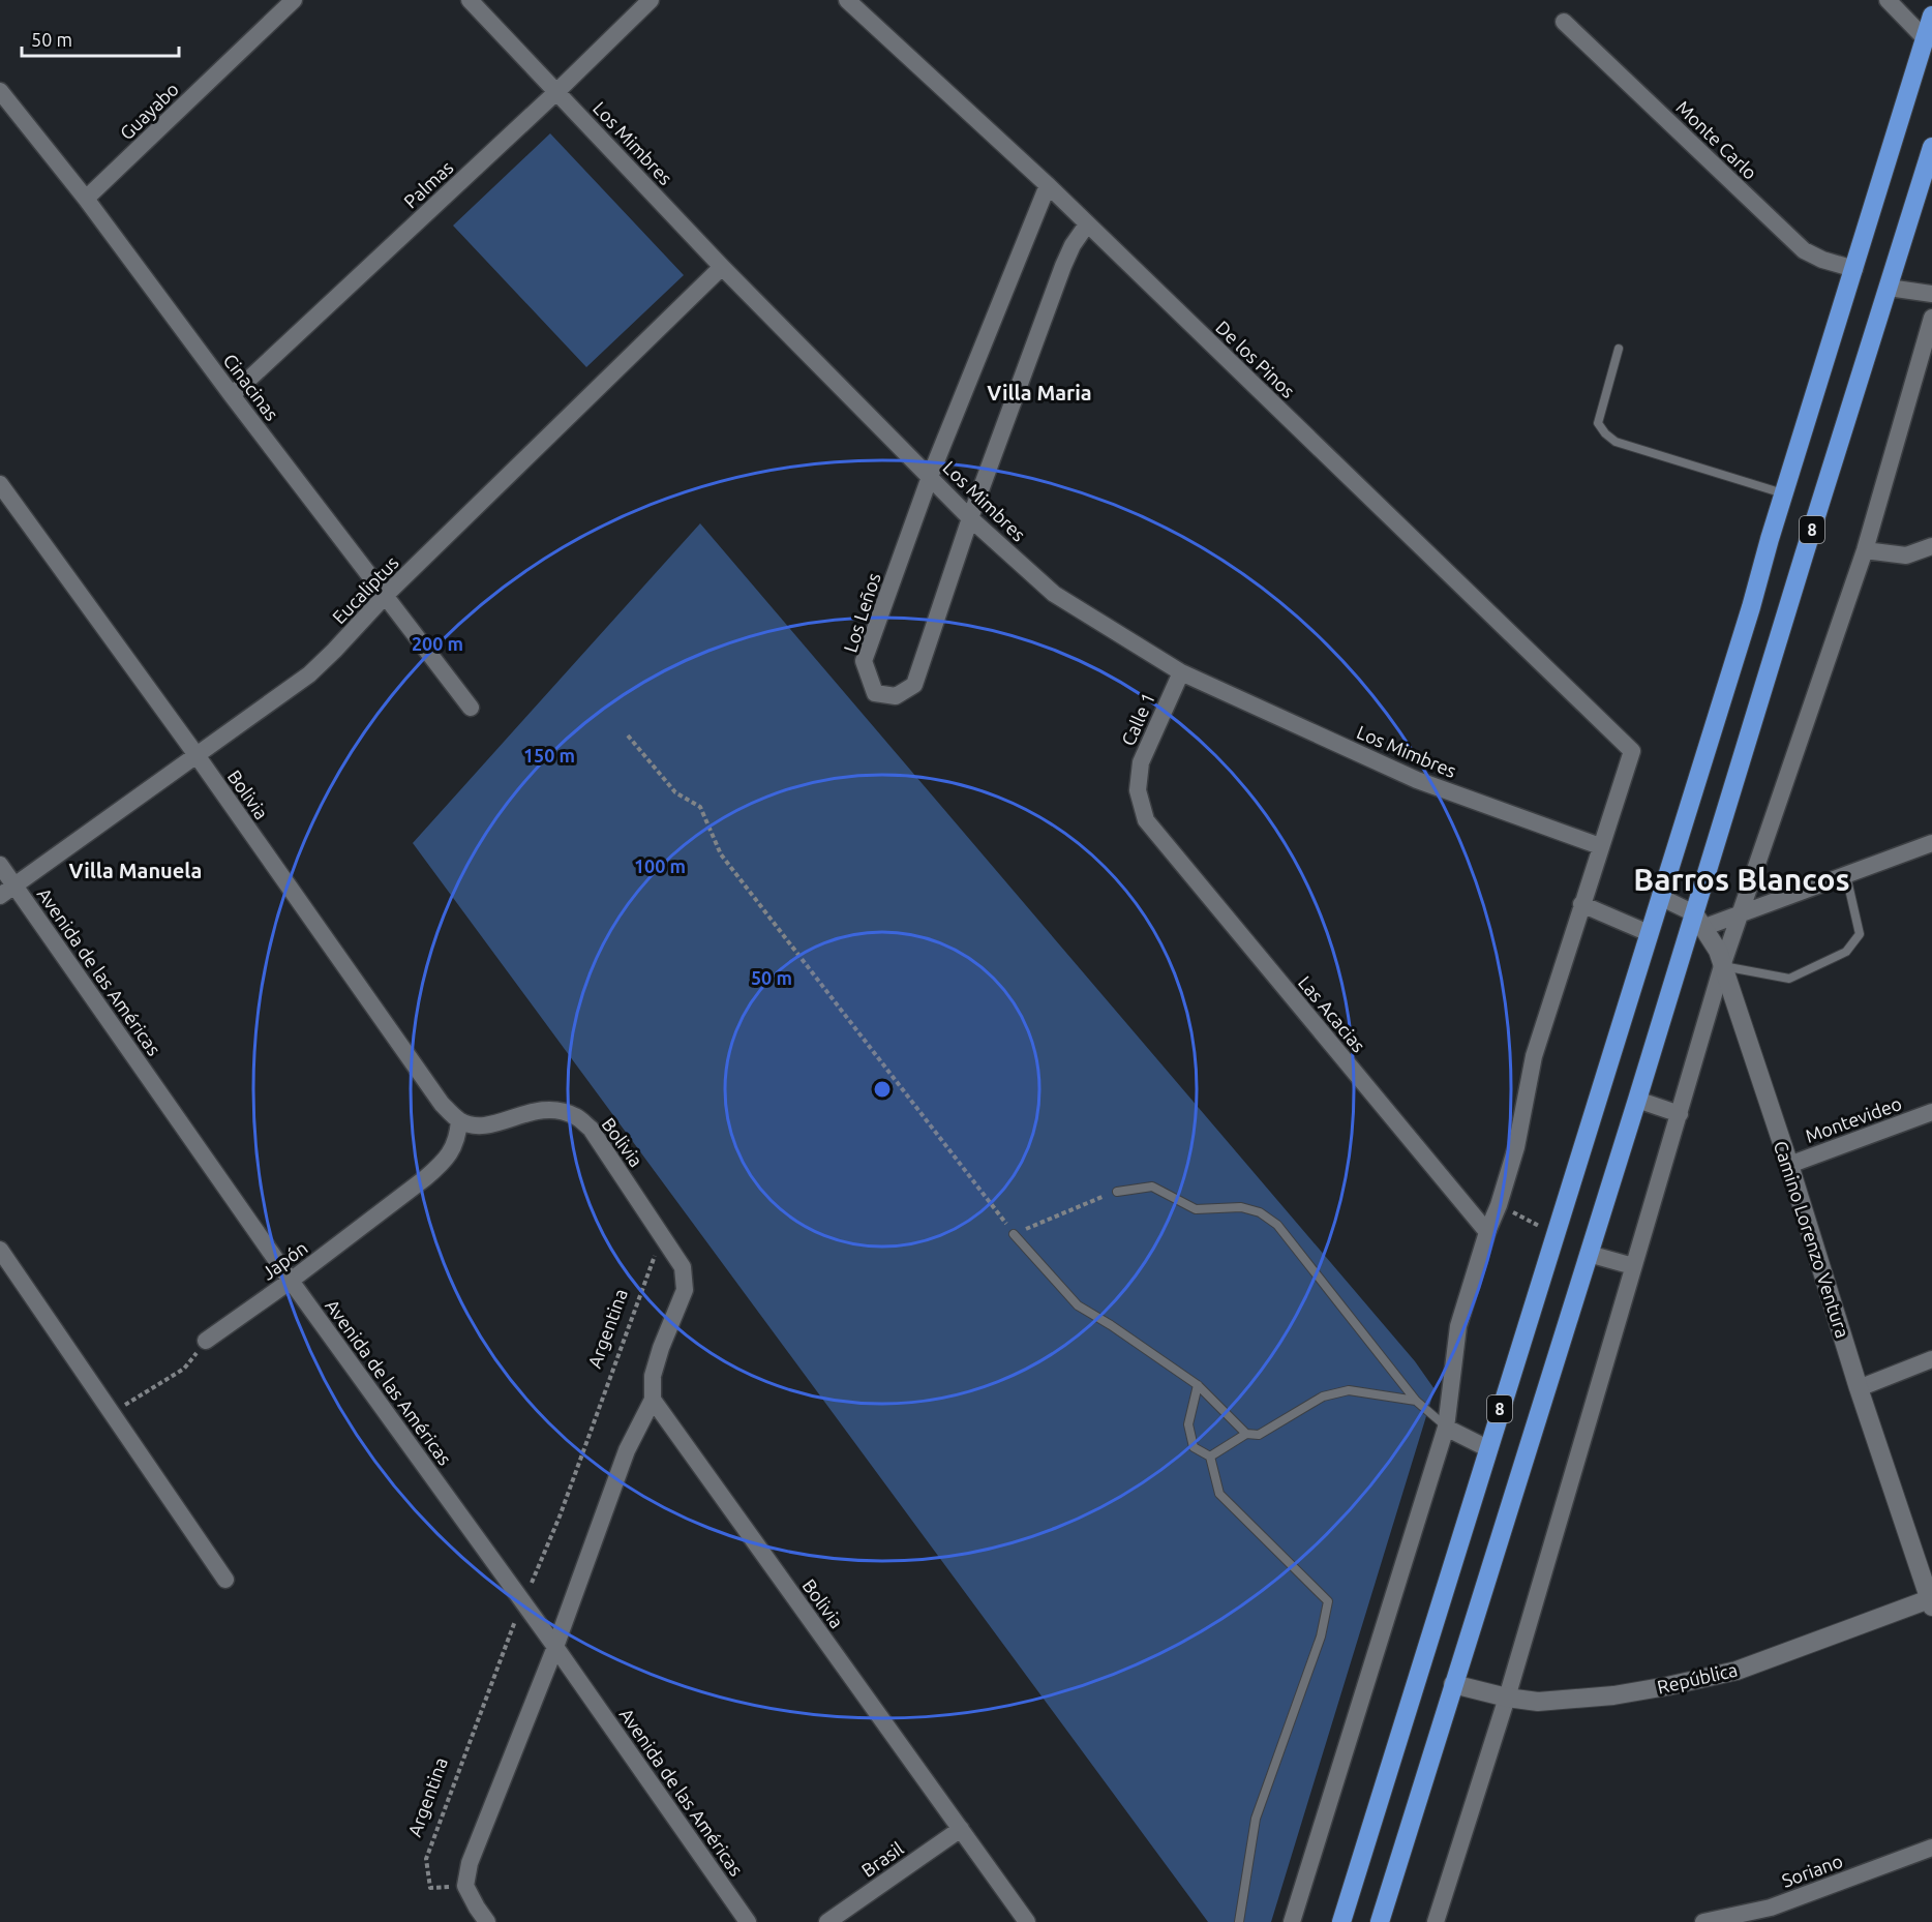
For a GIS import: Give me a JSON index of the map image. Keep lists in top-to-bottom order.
{
  "streets": {
    "highway": ["8"],
    "street": [
      "Guayabo",
      "Monte Carlo",
      "Los Mimbres",
      "Palmas",
      "De los Pinos",
      "Cinacinas",
      "Eucaliptus",
      "Los Leños",
      "Calle 1",
      "Bolivia",
      "Avenida de las Américas",
      "Las Acacias",
      "Montevideo",
      "Camino Lorenzo Ventura",
      "Japón",
      "República",
      "Brasil",
      "Soriano"
    ],
    "path": ["Argentina"]
  },
  "crossings": [
    ["Guayabo", "Cinacinas"],
    ["Monte Carlo", "8"],
    ["Los Mimbres", "Palmas"],
    ["Los Mimbres", "De los Pinos"],
    ["Los Mimbres", "Eucaliptus"],
    ["Los Mimbres", "Los Leños"],
    ["Los Mimbres", "Calle 1"],
    ["Palmas", "Cinacinas"],
    ["De los Pinos", "Los Leños"],
    ["Cinacinas", "Eucaliptus"],
    ["8", "Camino Lorenzo Ventura"],
    ["8", "República"],
    ["Eucaliptus", "Bolivia"],
    ["Eucaliptus", "Avenida de las Américas"],
    ["Calle 1", "Las Acacias"],
    ["Bolivia", "Japón"],
    ["Bolivia", "Argentina"],
    ["Bolivia", "Brasil"],
    ["Avenida de las Américas", "Japón"],
    ["Avenida de las Américas", "Argentina"],
    ["Montevideo", "Camino Lorenzo Ventura"],
    ["Camino Lorenzo Ventura", "República"]
  ],
  "districts": ["Villa Maria", "Villa Manuela", "Barros Blancos"],
  "scale_bar": "50 m",
  "rings": [
    "200 m",
    "150 m",
    "100 m",
    "50 m"
  ]
}
